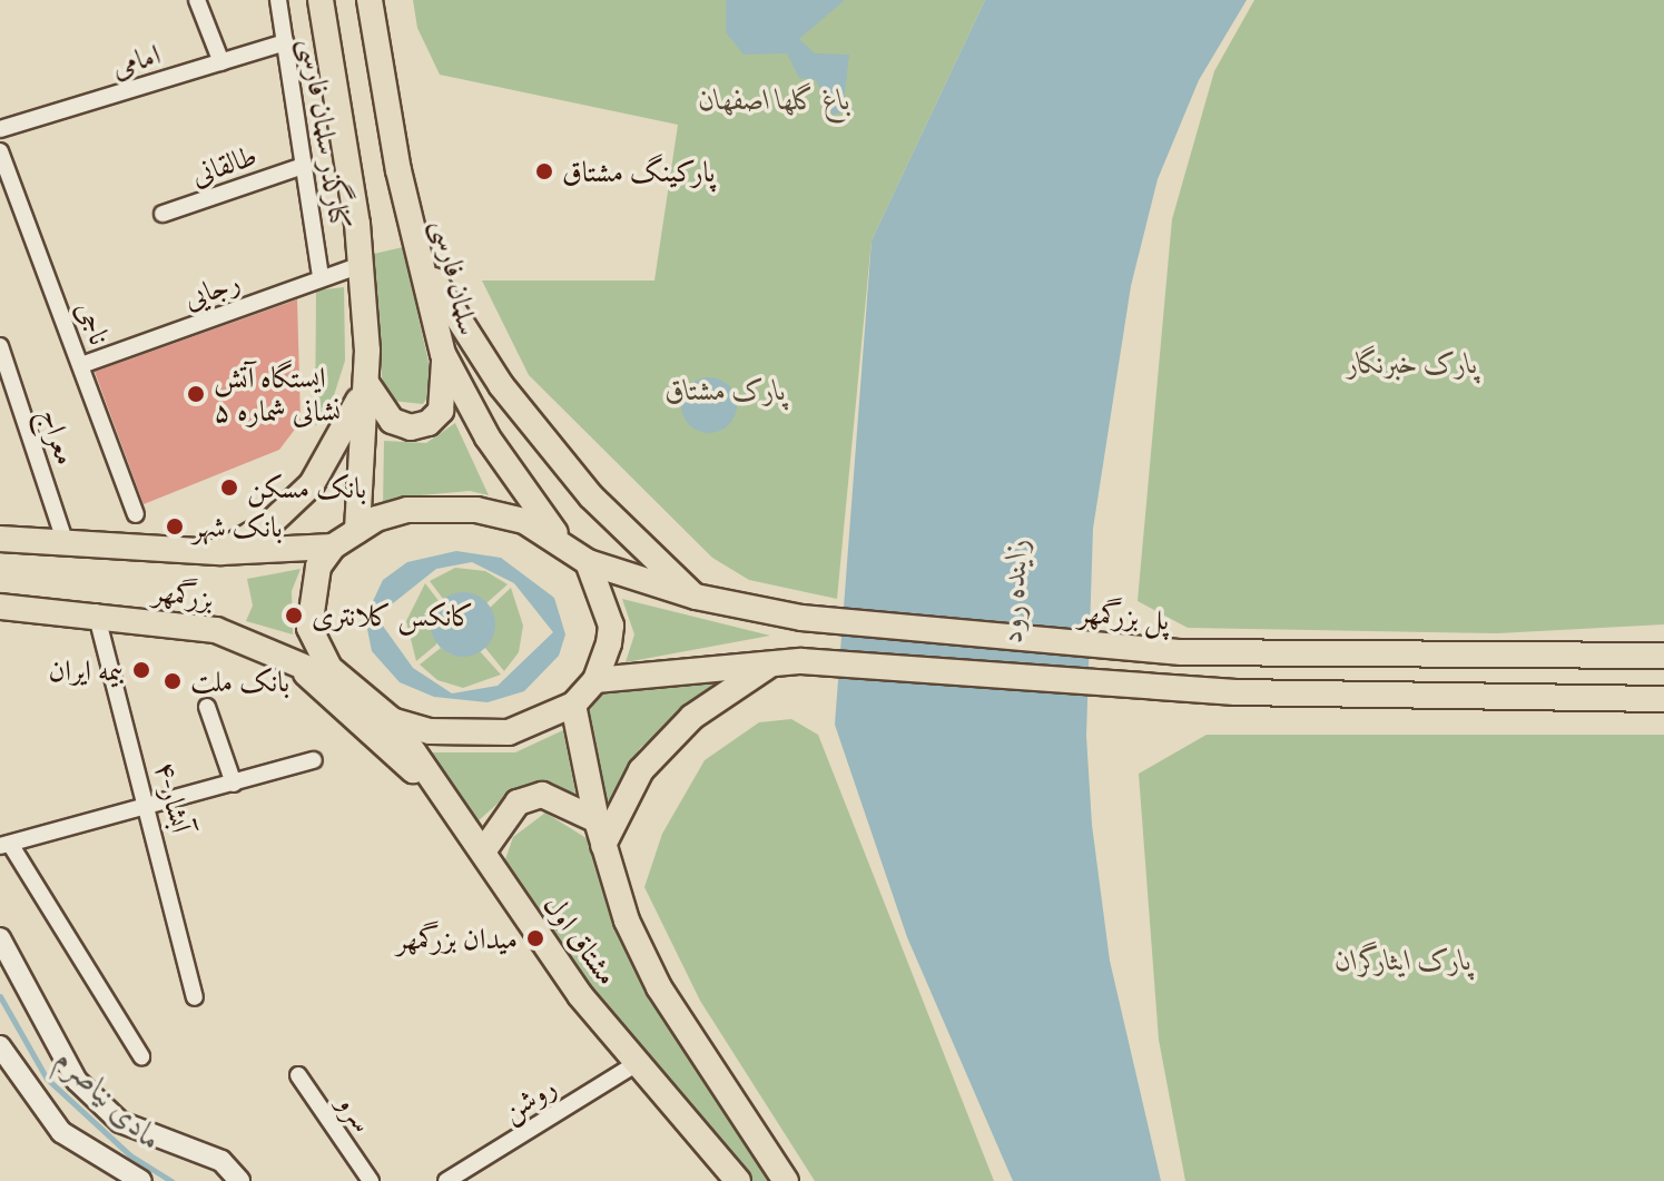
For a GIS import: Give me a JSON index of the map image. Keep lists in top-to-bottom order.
{
  "streets": {
    "main road": [
      "سلمان فارسی",
      "بزرگمهر",
      "پل بزرگمهر",
      "مشتاق اول"
    ],
    "street": [
      "امامی",
      "کنارگذر سلمان فارسی",
      "طالقانی",
      "رجایی",
      "ناجی",
      "معراج",
      "۴-آبشار",
      "روشن",
      "سرو"
    ]
  },
  "crossings": [
    ["امامی", "کنارگذر سلمان فارسی"],
    ["کنارگذر سلمان فارسی", "طالقانی"],
    ["کنارگذر سلمان فارسی", "رجایی"],
    ["سلمان فارسی", "بزرگمهر"],
    ["سلمان فارسی", "پل بزرگمهر"],
    ["سلمان فارسی", "مشتاق اول"],
    ["رجایی", "ناجی"],
    ["معراج", "بزرگمهر"],
    ["بزرگمهر", "پل بزرگمهر"],
    ["بزرگمهر", "۴-آبشار"],
    ["بزرگمهر", "مشتاق اول"],
    ["پل بزرگمهر", "مشتاق اول"],
    ["مشتاق اول", "روشن"]
  ],
  "water": ["زاینده رود", "مادی نیاصرم"],
  "parks": [
    "باغ گلها اصفهان",
    "پارک خبرنگار",
    "پارک مشتاق",
    "پارک ایثارگران"
  ],
  "places": [
    "پارکینگ مشتاق",
    "ایستگاه آتش نشانی شماره ۵",
    "بانک مسکن",
    "بانک شهر",
    "کانکس کلانتری",
    "بیمه ایران",
    "بانک ملت",
    "میدان بزرگمهر"
  ]
}
